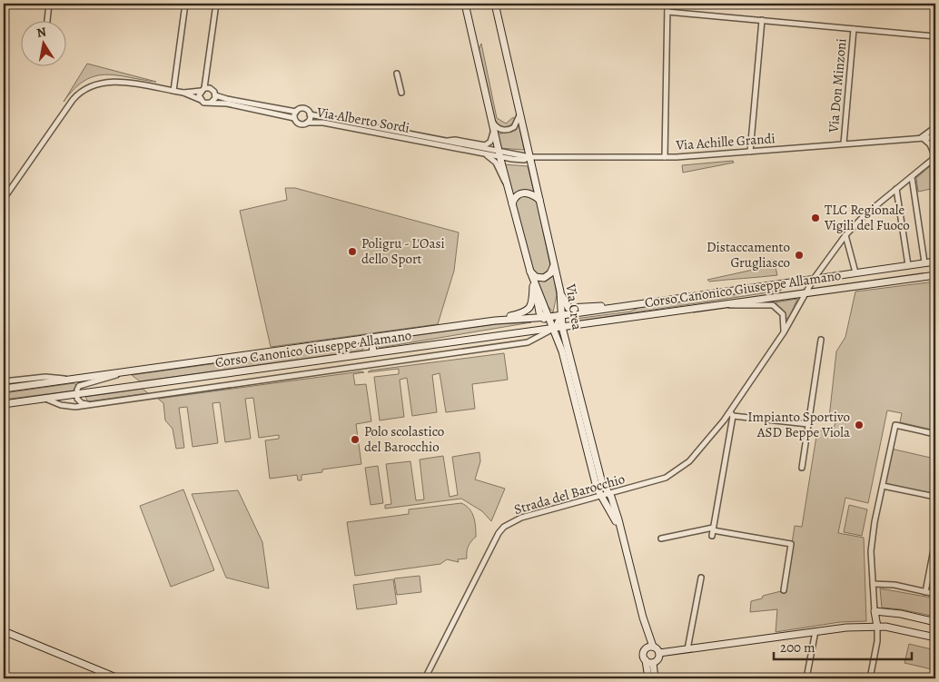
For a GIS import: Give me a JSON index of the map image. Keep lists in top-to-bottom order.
{
  "streets": {
    "street": [
      "Via Don Minzoni",
      "Via Alberto Sordi",
      "Via Achille Grandi",
      "Corso Canonico Giuseppe Allamano",
      "Via Crea",
      "Strada del Barocchio"
    ]
  },
  "crossings": [
    ["Via Don Minzoni", "Via Achille Grandi"],
    ["Via Alberto Sordi", "Via Achille Grandi"],
    ["Via Alberto Sordi", "Via Crea"],
    ["Via Achille Grandi", "Via Crea"],
    ["Corso Canonico Giuseppe Allamano", "Via Crea"],
    ["Corso Canonico Giuseppe Allamano", "Strada del Barocchio"],
    ["Via Crea", "Strada del Barocchio"]
  ],
  "places": [
    "TLC Regionale Vigili del Fuoco",
    "Poligru - L'Oasi dello Sport",
    "Distaccamento Grugliasco",
    "Impianto Sportivo ASD Beppe Viola",
    "Polo scolastico del Barocchio"
  ],
  "scale_bar": "200 m",
  "north": "top"
}
